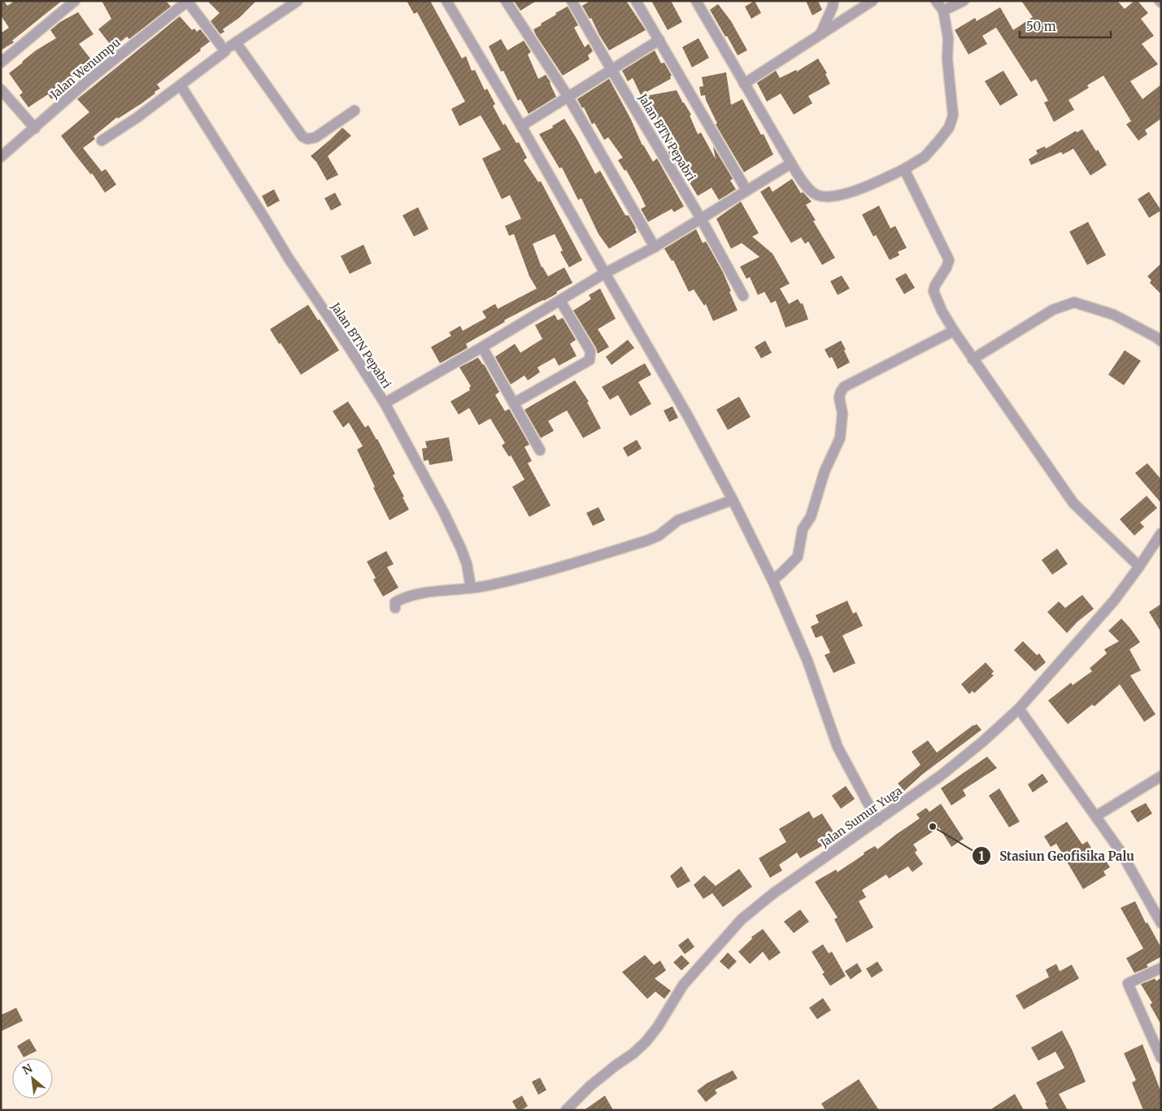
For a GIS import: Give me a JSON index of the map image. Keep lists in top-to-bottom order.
{
  "streets": {
    "street": ["Jalan Wenumpu", "Jalan BTN Pepabri", "Jalan Sumur Yuga"]
  },
  "places": ["Stasiun Geofisika Palu"],
  "scale_bar": "50 m",
  "north": "top left"
}
